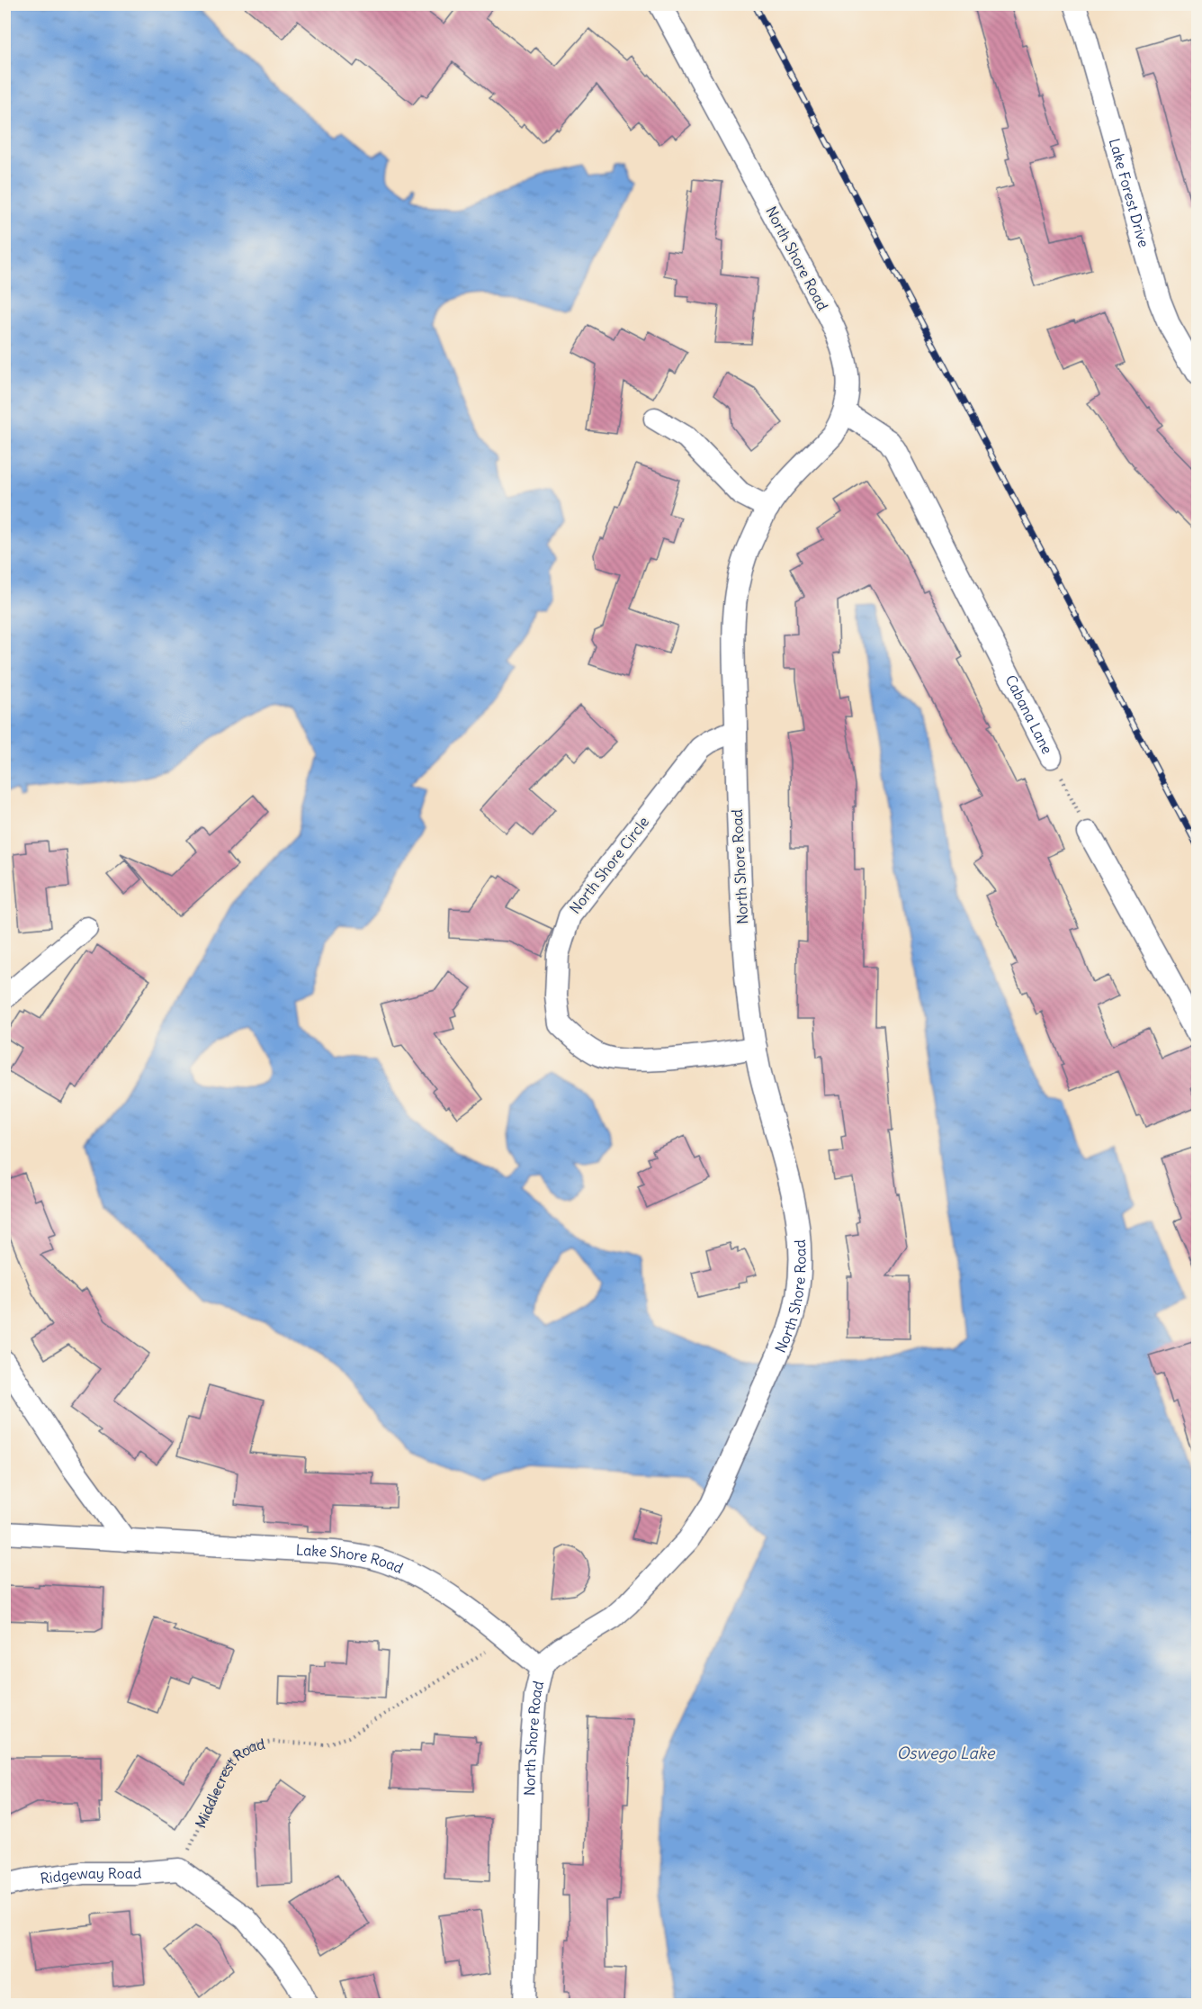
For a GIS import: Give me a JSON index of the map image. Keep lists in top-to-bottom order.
{
  "streets": {
    "street": [
      "Lake Forest Drive",
      "North Shore Road",
      "Cabana Lane",
      "North Shore Circle",
      "Lake Shore Road",
      "Ridgeway Road"
    ],
    "path": ["Middlecrest Road"]
  },
  "crossings": [
    ["North Shore Road", "Cabana Lane"],
    ["North Shore Road", "North Shore Circle"],
    ["North Shore Road", "Lake Shore Road"],
    ["Lake Shore Road", "Middlecrest Road"],
    ["Middlecrest Road", "Ridgeway Road"]
  ],
  "water": ["Oswego Lake"]
}
